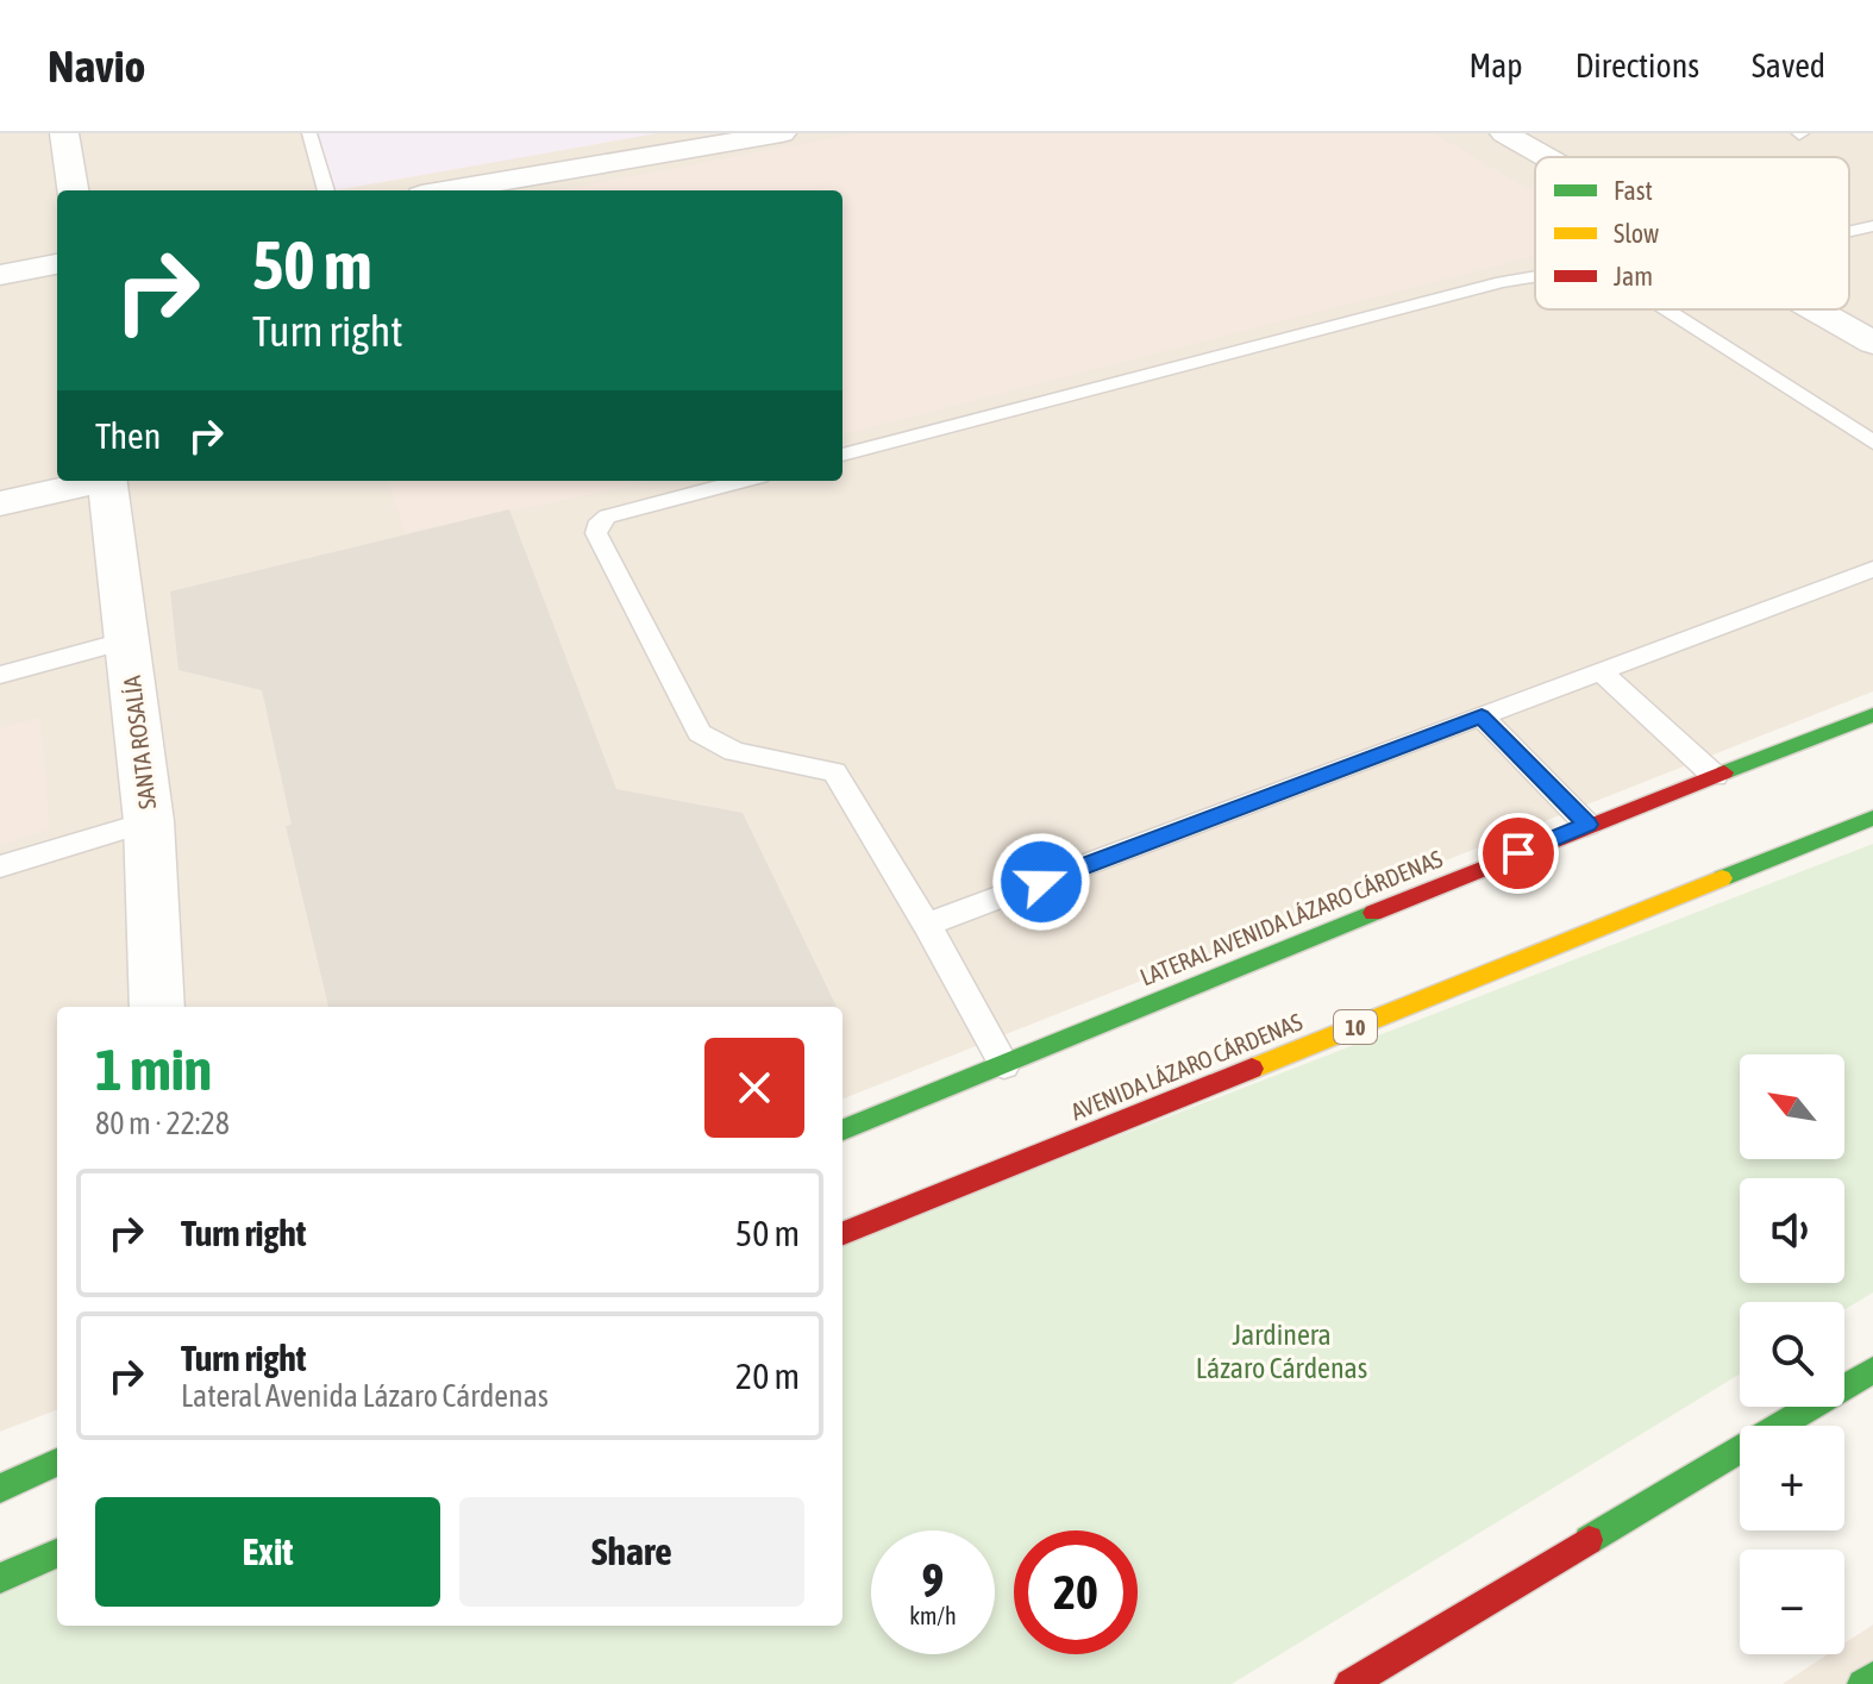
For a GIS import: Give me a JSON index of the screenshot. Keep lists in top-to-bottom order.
{
  "streets": {
    "main road": ["LATERAL AVENIDA LÁZARO CÁRDENAS", "10", "AVENIDA LÁZARO CÁRDENAS"],
    "street": ["SANTA ROSALÍA"]
  },
  "parks": ["Jardinera Lázaro Cárdenas"],
  "legend": ["Fast", "Slow", "Jam"],
  "north": "top left",
  "page": {
    "header": "Navio",
    "nav": ["Map", "Directions", "Saved"],
    "turn": ["50 m", "Turn right"],
    "then": "Then",
    "heading": ["1 min", "80 m · 22:28"],
    "map_buttons": ["+", "−"],
    "list": [
      {
        "name": "Turn right",
        "value": "50 m"
      },
      {
        "name": "Turn right",
        "note": "Lateral Avenida Lázaro Cárdenas",
        "value": "20 m"
      }
    ],
    "buttons": ["Exit", "Share"],
    "speed": "9 km/h",
    "limit": "20"
  }
}
